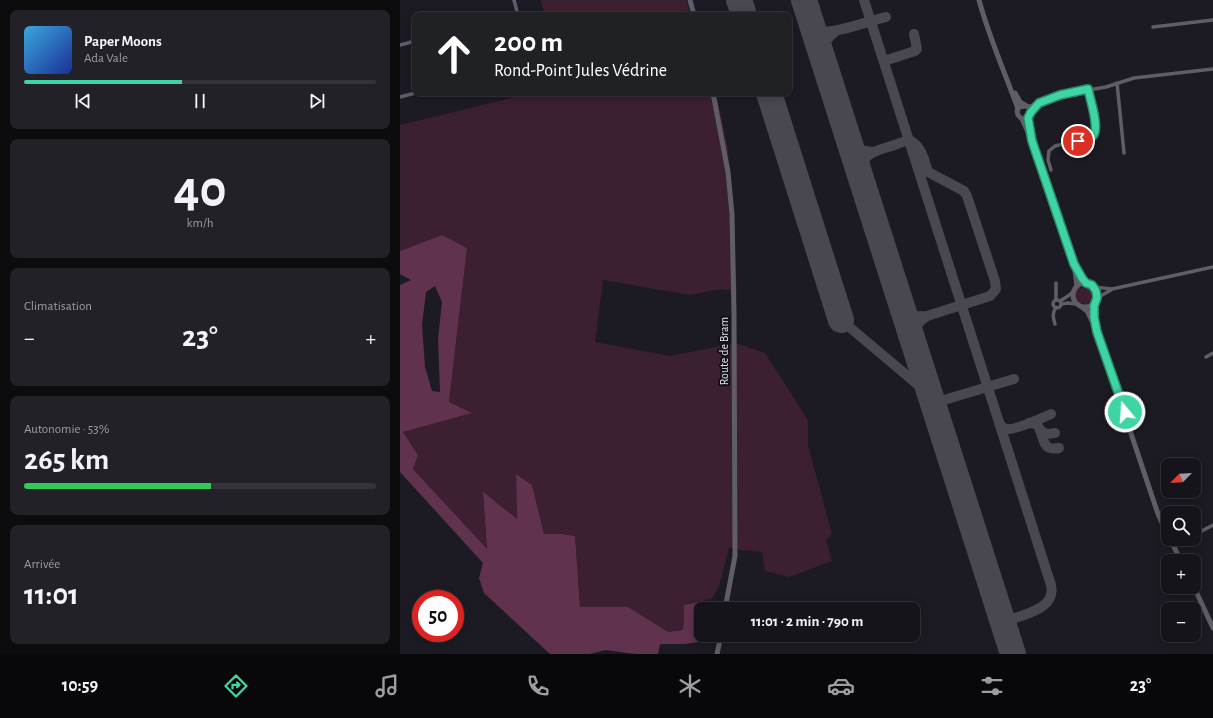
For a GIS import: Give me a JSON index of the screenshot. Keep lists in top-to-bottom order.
{
  "streets": {
    "main road": ["Route de Bram"]
  },
  "north": "bottom left",
  "page": {
    "turn": ["200 m", "Rond-Point Jules Védrine"],
    "song": ["Paper Moons", "Ada Vale"],
    "tile": [
      ["40", "km/h"],
      "Climatisation",
      ["Autonomie · 53%", "265 km"],
      ["Arrivée", "11:01"]
    ],
    "heat": ["−", "23°", "+"],
    "map_buttons": ["+", "−"],
    "limit": "50",
    "trip": "11:01 · 2 min · 790 m",
    "tabs": ["10:59", "23°"]
  }
}
